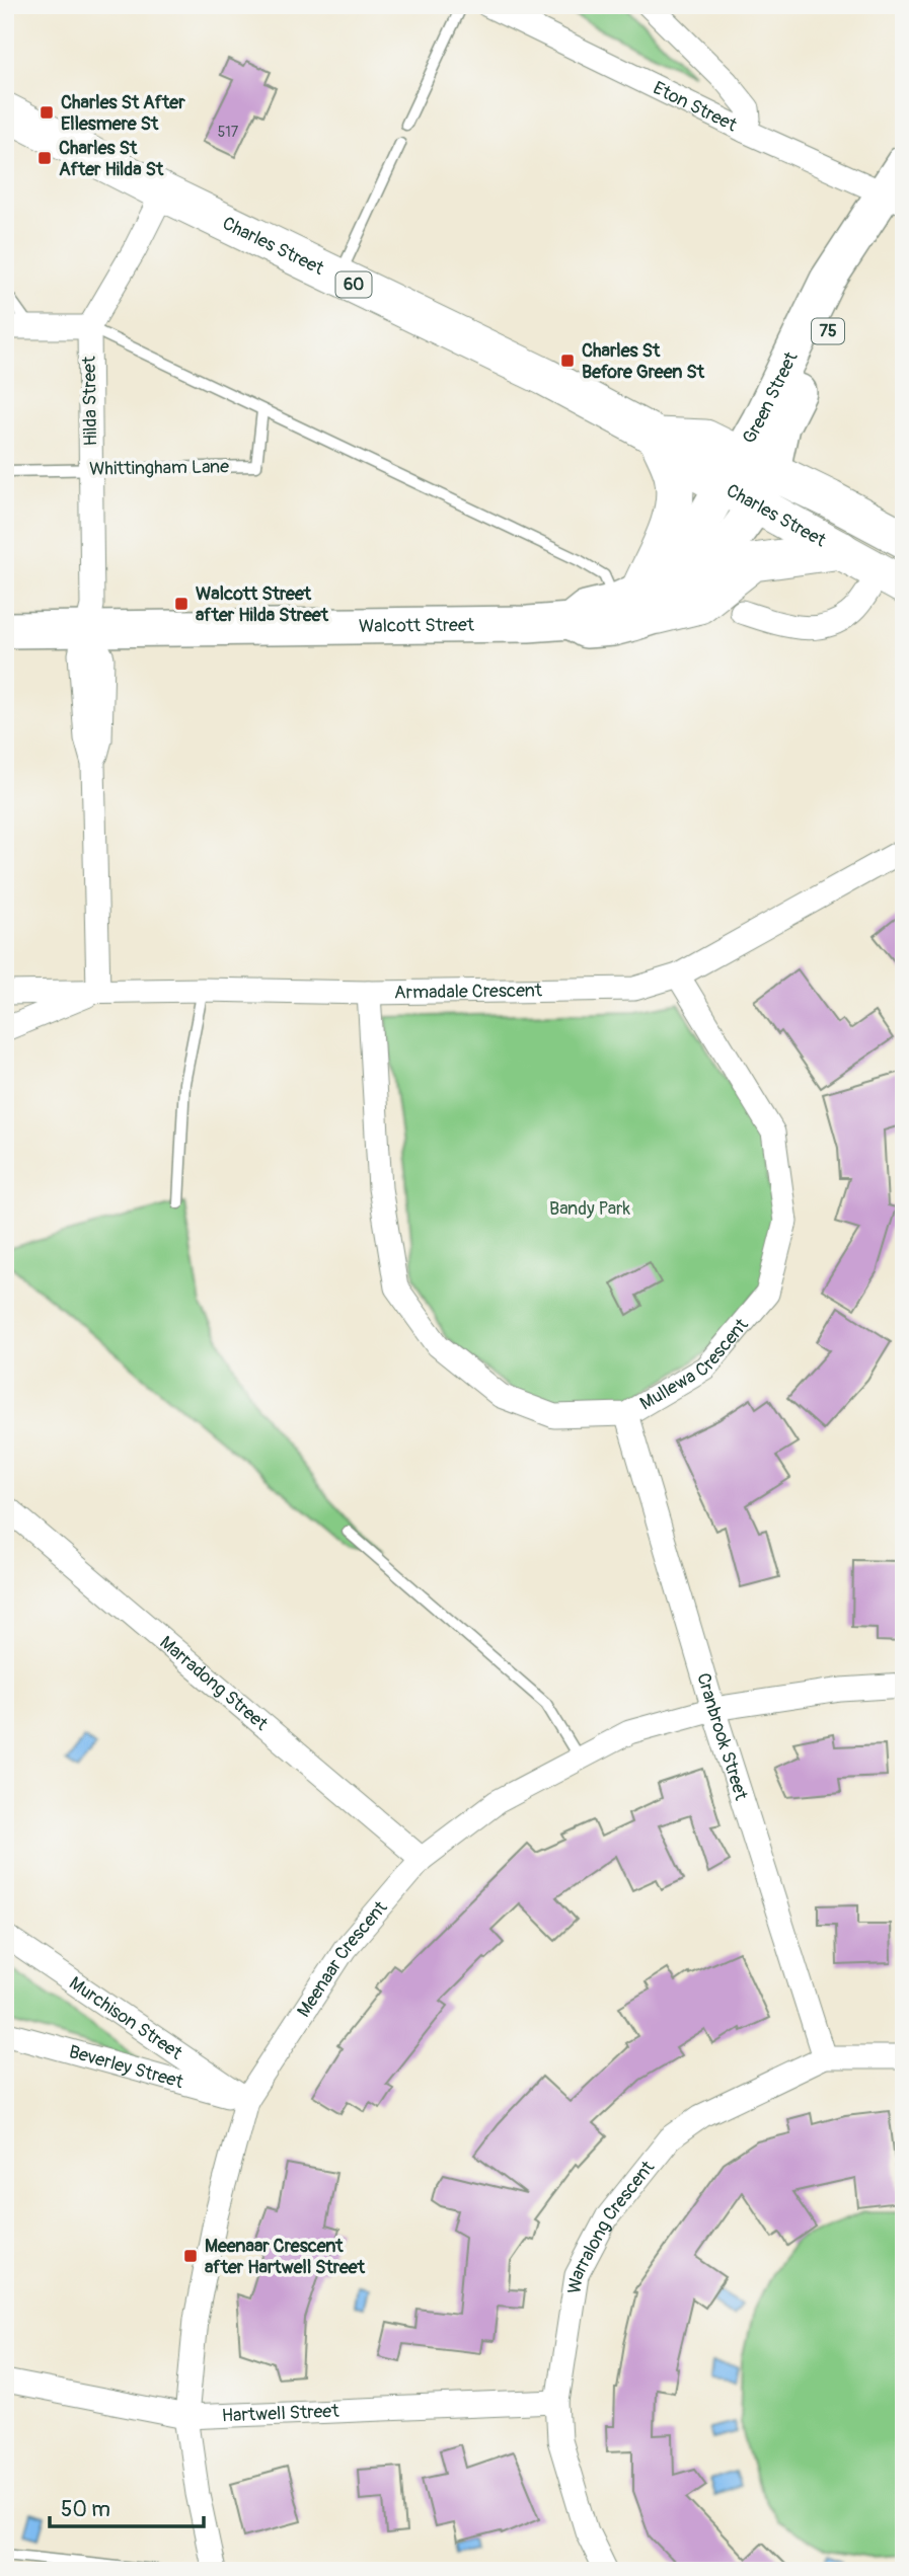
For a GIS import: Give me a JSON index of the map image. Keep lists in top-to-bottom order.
{
  "streets": {
    "highway": ["Charles Street", "60"],
    "main road": ["75", "Green Street", "Walcott Street"],
    "street": [
      "Eton Street",
      "Hilda Street",
      "Armadale Crescent",
      "Mullewa Crescent",
      "Marradong Street",
      "Cranbrook Street",
      "Meenaar Crescent",
      "Murchison Street",
      "Beverley Street",
      "Warralong Crescent",
      "Hartwell Street"
    ],
    "lane": ["Whittingham Lane"]
  },
  "crossings": [
    ["Eton Street", "Green Street"],
    ["Charles Street", "Green Street"],
    ["Charles Street", "Walcott Street"],
    ["Green Street", "Walcott Street"],
    ["Hilda Street", "Whittingham Lane"],
    ["Hilda Street", "Walcott Street"],
    ["Armadale Crescent", "Mullewa Crescent"],
    ["Mullewa Crescent", "Cranbrook Street"],
    ["Marradong Street", "Meenaar Crescent"],
    ["Cranbrook Street", "Meenaar Crescent"],
    ["Cranbrook Street", "Warralong Crescent"],
    ["Meenaar Crescent", "Murchison Street"],
    ["Meenaar Crescent", "Beverley Street"],
    ["Meenaar Crescent", "Hartwell Street"],
    ["Murchison Street", "Beverley Street"],
    ["Warralong Crescent", "Hartwell Street"]
  ],
  "parks": ["Bandy Park"],
  "places": {
    "transit": [
      "Charles St After Ellesmere St",
      "Charles St After Hilda St",
      "Charles St Before Green St",
      "Walcott Street after Hilda Street",
      "Meenaar Crescent after Hartwell Street"
    ]
  },
  "house_numbers": ["517"],
  "scale_bar": "50 m"
}
